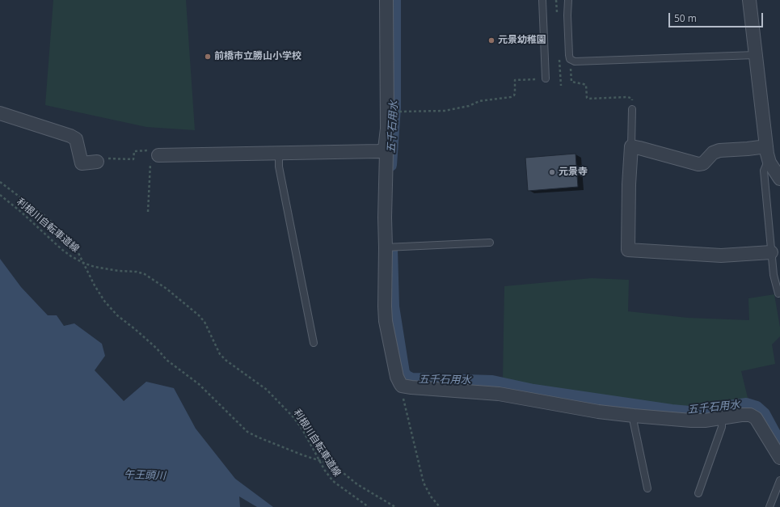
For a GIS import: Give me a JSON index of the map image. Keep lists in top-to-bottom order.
{
  "streets": {
    "path": ["利根川自転車道線"]
  },
  "water": ["五千石用水", "午王頭川"],
  "places": ["元景幼稚園", "前橋市立勝山小学校", "元景寺"],
  "scale_bar": "50 m"
}
